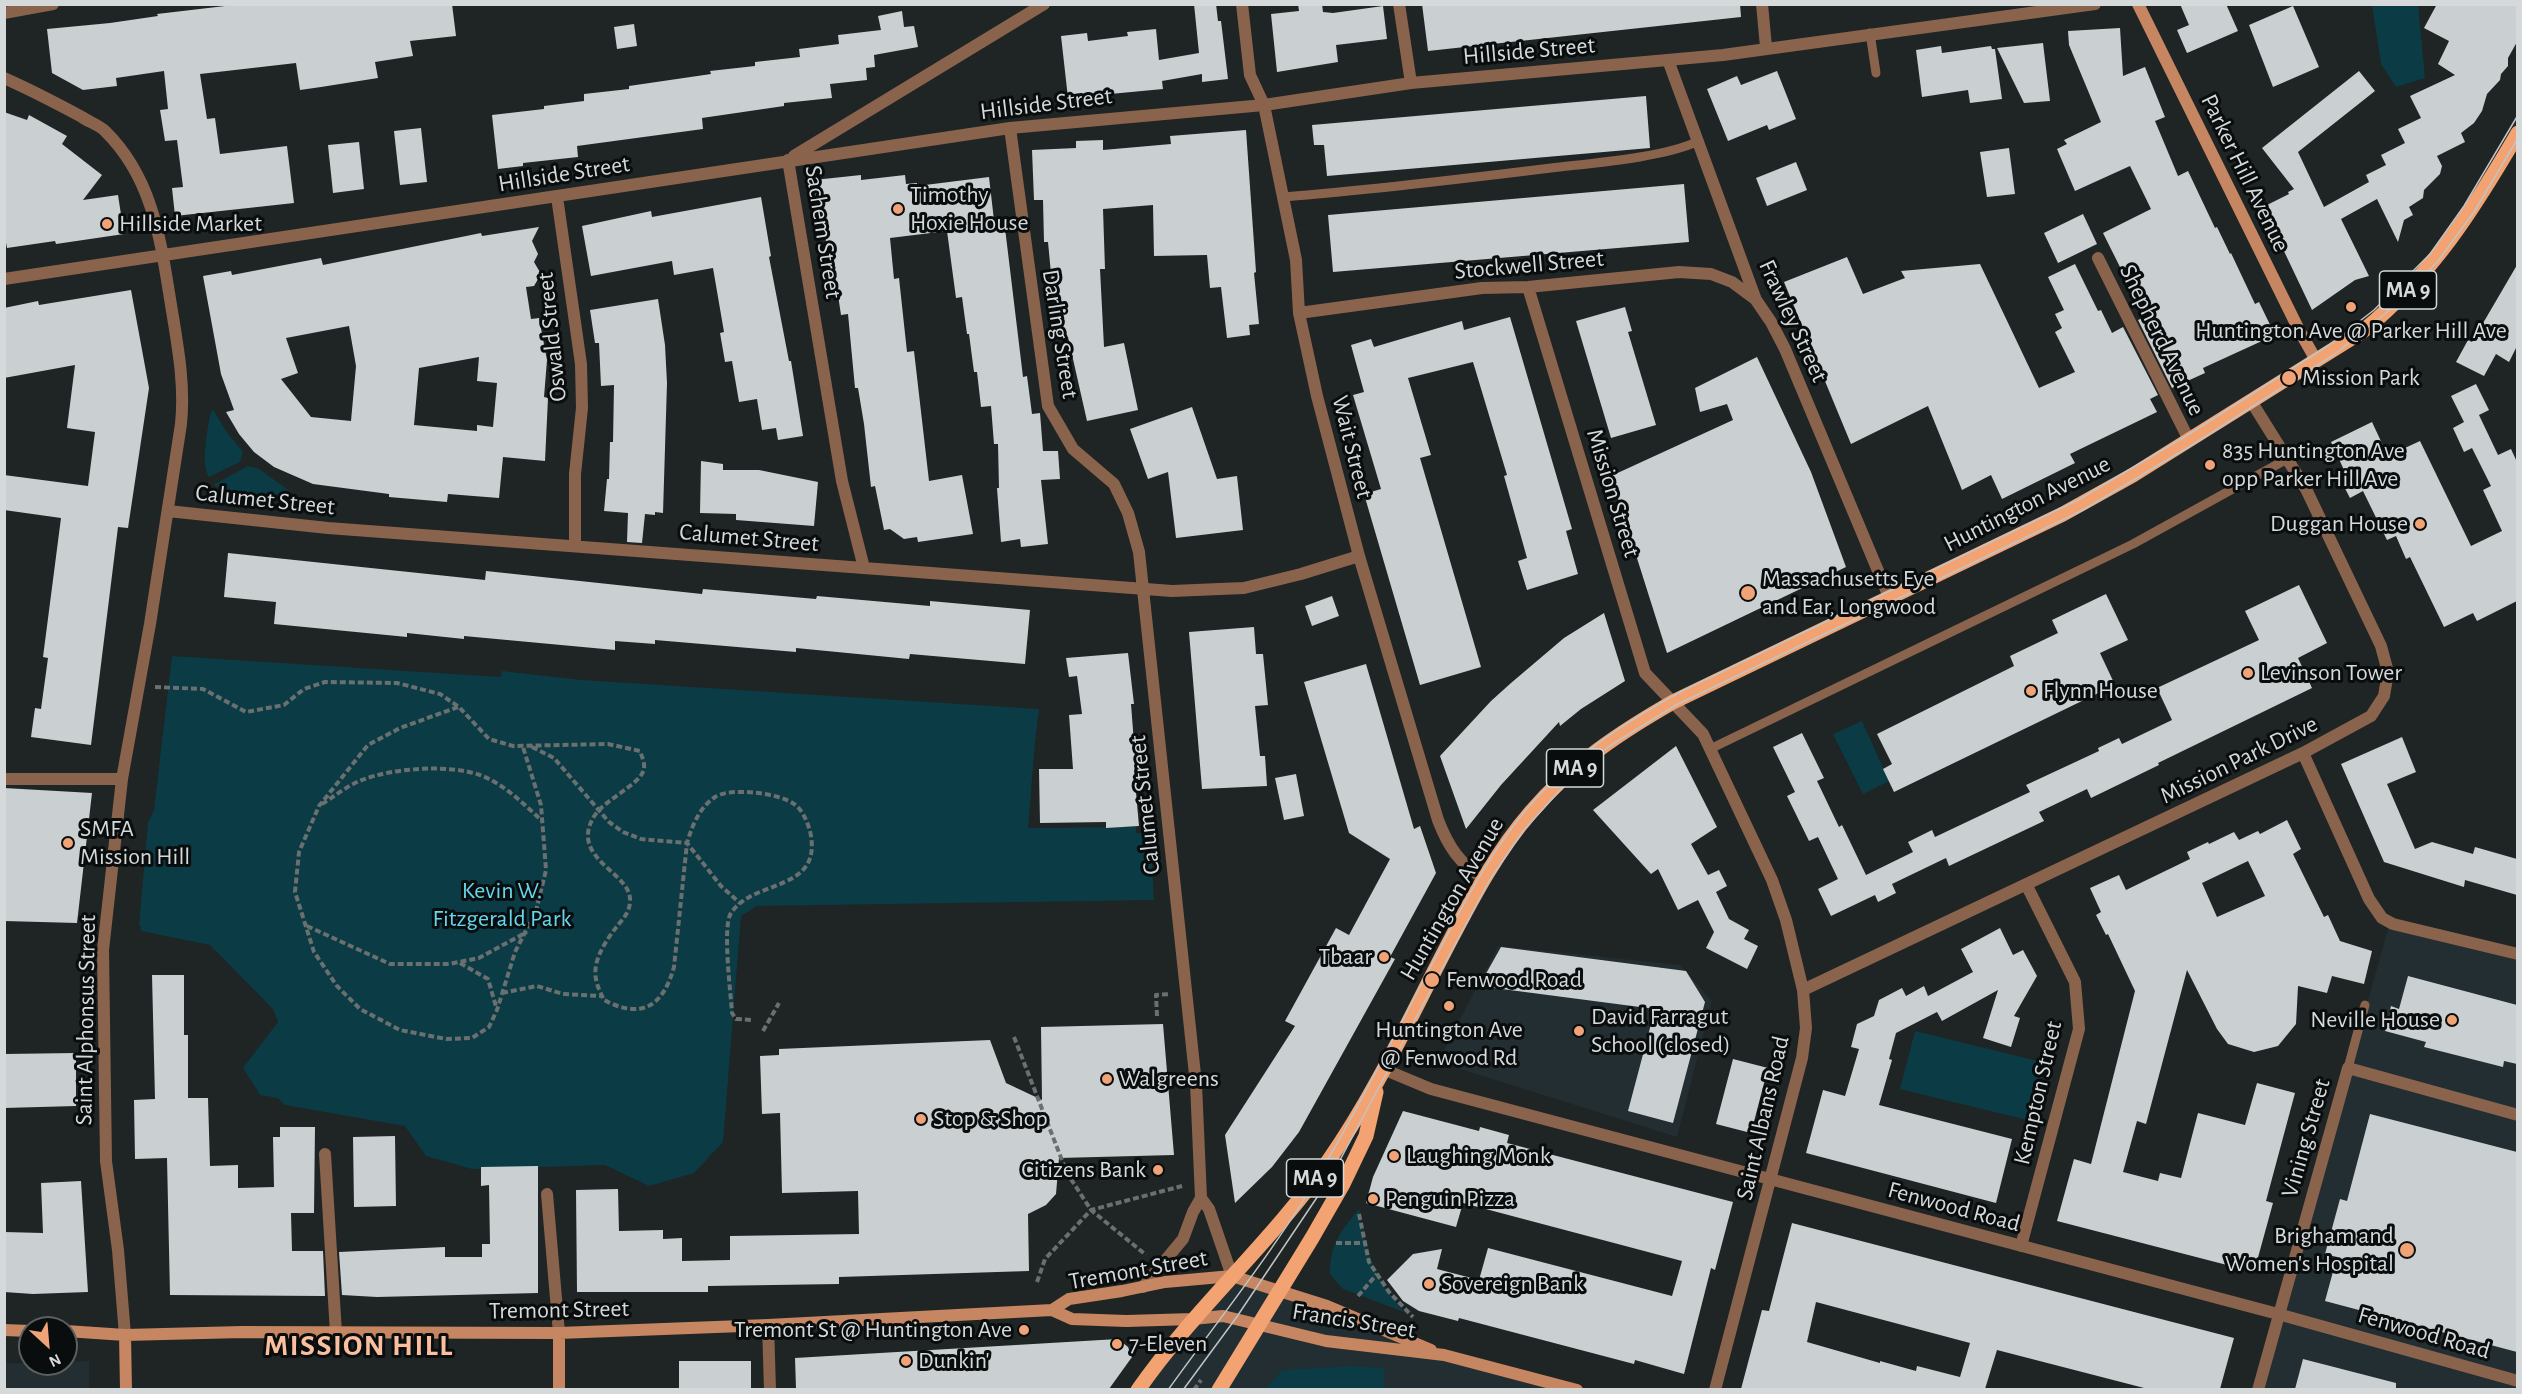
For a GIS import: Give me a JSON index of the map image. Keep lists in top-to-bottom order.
{
  "streets": {
    "main road": [
      "Parker Hill Avenue",
      "MA 9",
      "Huntington Avenue",
      "Saint Alphonsus Street",
      "Tremont Street",
      "Francis Street"
    ],
    "street": [
      "Hillside Street",
      "Sachem Street",
      "Stockwell Street",
      "Frawley Street",
      "Darling Street",
      "Oswald Street",
      "Shepherd Avenue",
      "Wait Street",
      "Mission Street",
      "Calumet Street",
      "Mission Park Drive",
      "Kempton Street",
      "Saint Albans Road",
      "Vining Street",
      "Fenwood Road"
    ]
  },
  "crossings": [
    ["Hillside Street", "Sachem Street"],
    ["Hillside Street", "Frawley Street"],
    ["Hillside Street", "Darling Street"],
    ["Hillside Street", "Oswald Street"],
    ["Hillside Street", "Wait Street"],
    ["Hillside Street", "Calumet Street"],
    ["Parker Hill Avenue", "Huntington Avenue"],
    ["Sachem Street", "Calumet Street"],
    ["Stockwell Street", "Frawley Street"],
    ["Stockwell Street", "Wait Street"],
    ["Stockwell Street", "Mission Street"],
    ["Frawley Street", "Huntington Avenue"],
    ["Darling Street", "Calumet Street"],
    ["Oswald Street", "Calumet Street"],
    ["Shepherd Avenue", "Huntington Avenue"],
    ["Wait Street", "Huntington Avenue"],
    ["Mission Street", "Huntington Avenue"],
    ["Mission Street", "Saint Albans Road"],
    ["Calumet Street", "Huntington Avenue"],
    ["Calumet Street", "Saint Alphonsus Street"],
    ["Calumet Street", "Tremont Street"],
    ["Calumet Street", "Francis Street"],
    ["Huntington Avenue", "Mission Park Drive"],
    ["Huntington Avenue", "Saint Albans Road"],
    ["Huntington Avenue", "Fenwood Road"],
    ["Huntington Avenue", "Tremont Street"],
    ["Huntington Avenue", "Francis Street"],
    ["Mission Park Drive", "Kempton Street"],
    ["Mission Park Drive", "Saint Albans Road"],
    ["Saint Alphonsus Street", "Tremont Street"],
    ["Kempton Street", "Fenwood Road"],
    ["Saint Albans Road", "Fenwood Road"],
    ["Vining Street", "Fenwood Road"],
    ["Tremont Street", "Francis Street"]
  ],
  "districts": ["MISSION HILL"],
  "parks": ["Kevin W. Fitzgerald Park"],
  "places": [
    "Timothy Hoxie House",
    "Hillside Market",
    "Huntington Ave @ Parker Hill Ave",
    "Mission Park",
    "835 Huntington Ave opp Parker Hill Ave",
    "Duggan House",
    "Massachusetts Eye and Ear, Longwood",
    "Levinson Tower",
    "Flynn House",
    "SMFA Mission Hill",
    "Tbaar",
    "Fenwood Road",
    "Huntington Ave @ Fenwood Rd",
    "Neville House",
    "David Farragut School (closed)",
    "Walgreens",
    "Stop & Shop",
    "Laughing Monk",
    "Citizens Bank",
    "Penguin Pizza",
    "Brigham and Women's Hospital",
    "Sovereign Bank",
    "Tremont St @ Huntington Ave",
    "7-Eleven",
    "Dunkin'"
  ],
  "north": "bottom right"
}
